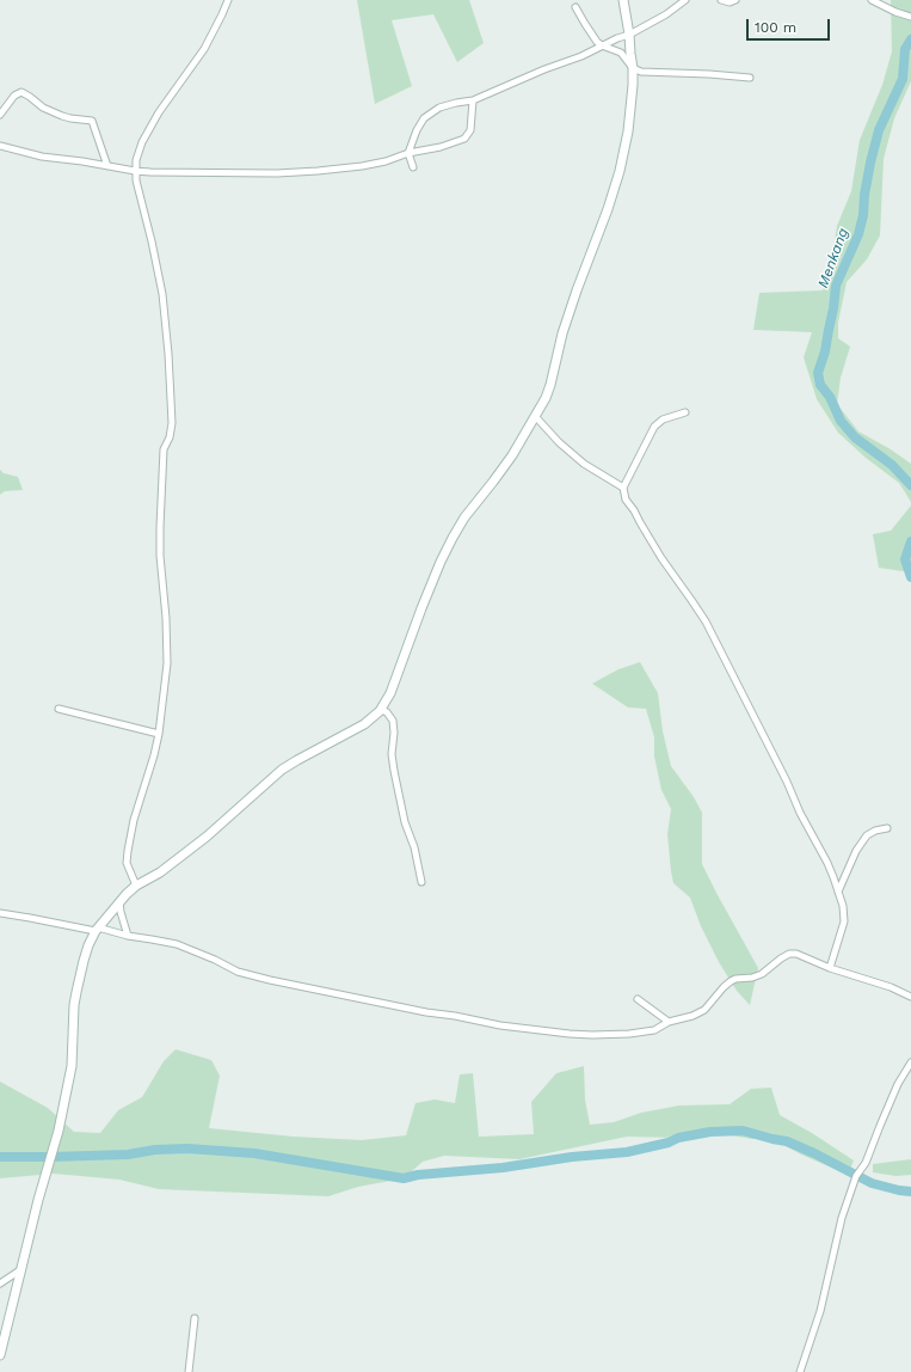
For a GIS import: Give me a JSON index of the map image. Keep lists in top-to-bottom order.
{
  "water": ["Menkang"],
  "scale_bar": "100 m"
}
